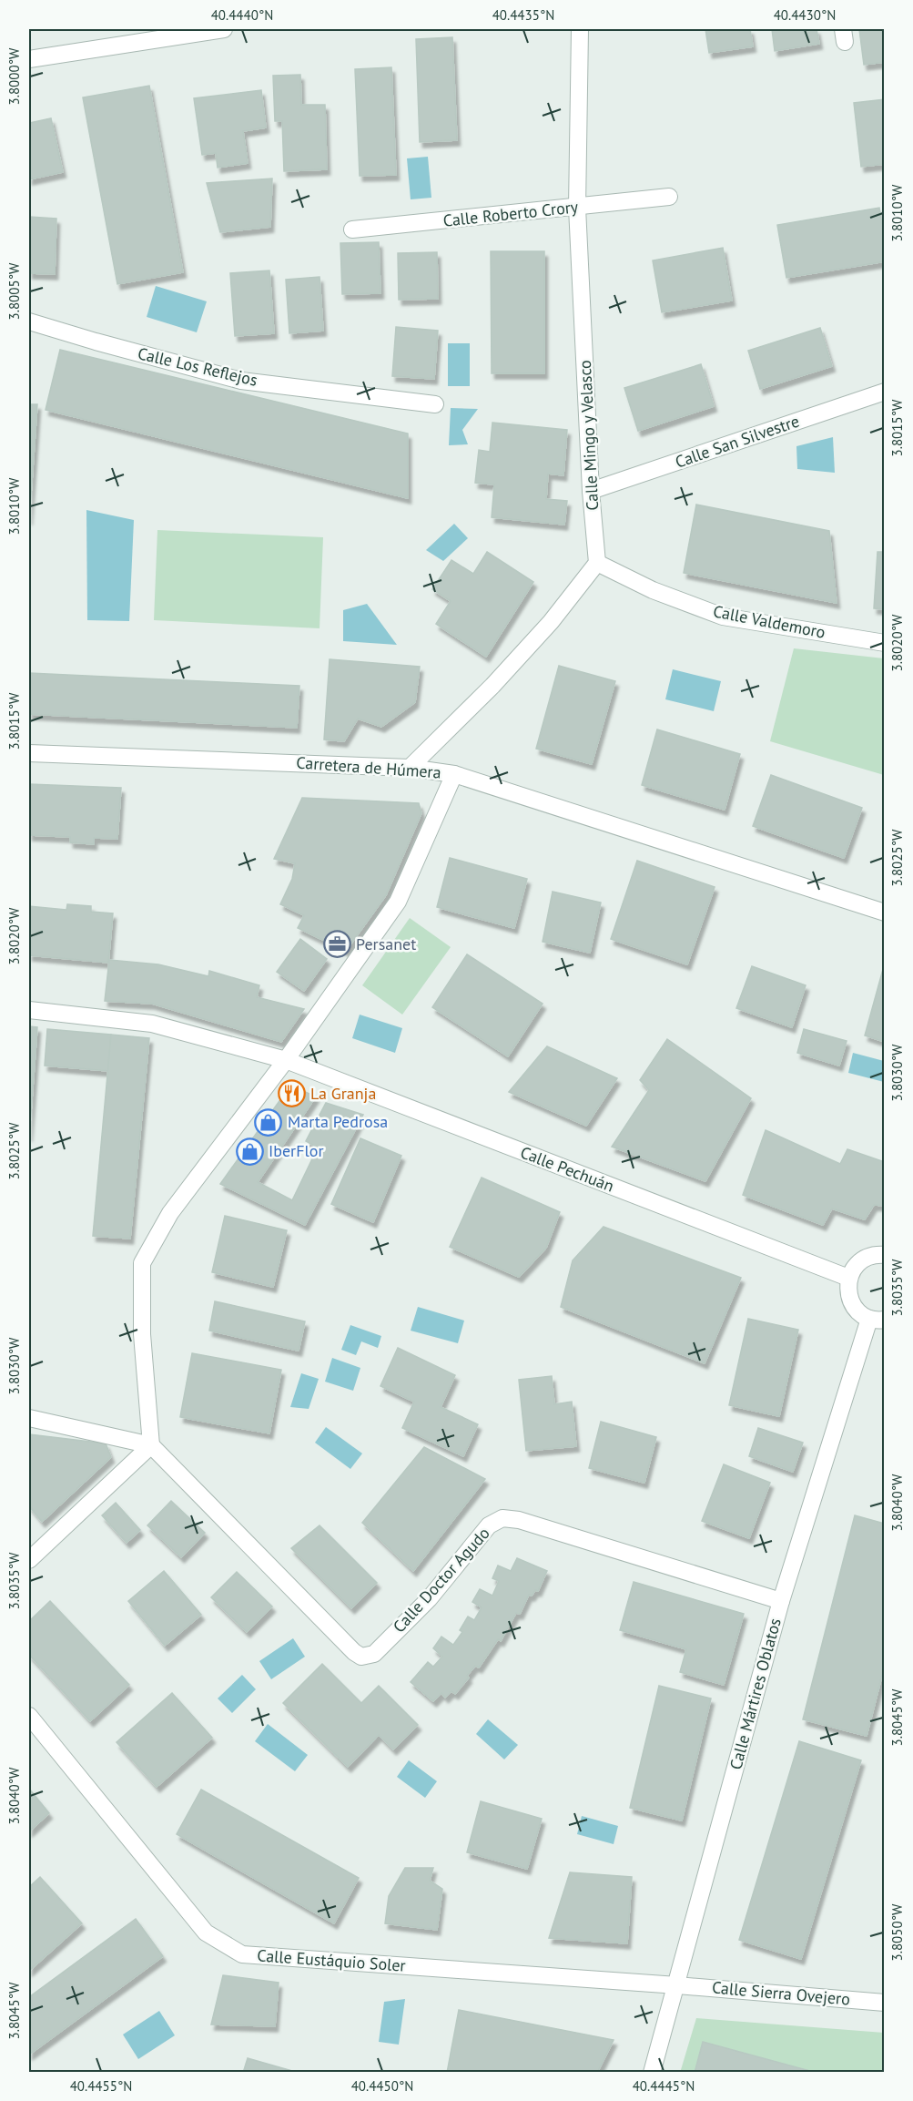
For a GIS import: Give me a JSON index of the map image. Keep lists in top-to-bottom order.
{
  "streets": {
    "street": [
      "Calle Roberto Crory",
      "Calle Los Reflejos",
      "Calle Mingo y Velasco",
      "Calle San Silvestre",
      "Calle Valdemoro",
      "Carretera de Húmera",
      "Calle Pechuán",
      "Calle Doctor Agudo",
      "Calle Mártires Oblatos",
      "Calle Eustáquio Soler",
      "Calle Sierra Ovejero"
    ]
  },
  "crossings": [
    ["Calle Roberto Crory", "Calle Mingo y Velasco"],
    ["Calle Mingo y Velasco", "Calle San Silvestre"],
    ["Calle Mingo y Velasco", "Calle Valdemoro"],
    ["Calle Doctor Agudo", "Calle Mártires Oblatos"],
    ["Calle Mártires Oblatos", "Calle Eustáquio Soler"],
    ["Calle Mártires Oblatos", "Calle Sierra Ovejero"],
    ["Calle Eustáquio Soler", "Calle Sierra Ovejero"]
  ],
  "places": {
    "office": ["Persanet"],
    "restaurant": ["La Granja"],
    "shop": ["Marta Pedrosa", "IberFlor"]
  },
  "coordinates": [
    "40.4440°N",
    "40.4435°N",
    "40.4430°N",
    "3.8000°W",
    "3.8010°W",
    "3.8005°W",
    "3.8015°W",
    "3.8020°W",
    "3.8025°W",
    "3.8030°W",
    "3.8035°W",
    "3.8040°W",
    "3.8045°W",
    "3.8050°W",
    "40.4455°N",
    "40.4450°N",
    "40.4445°N"
  ]
}
